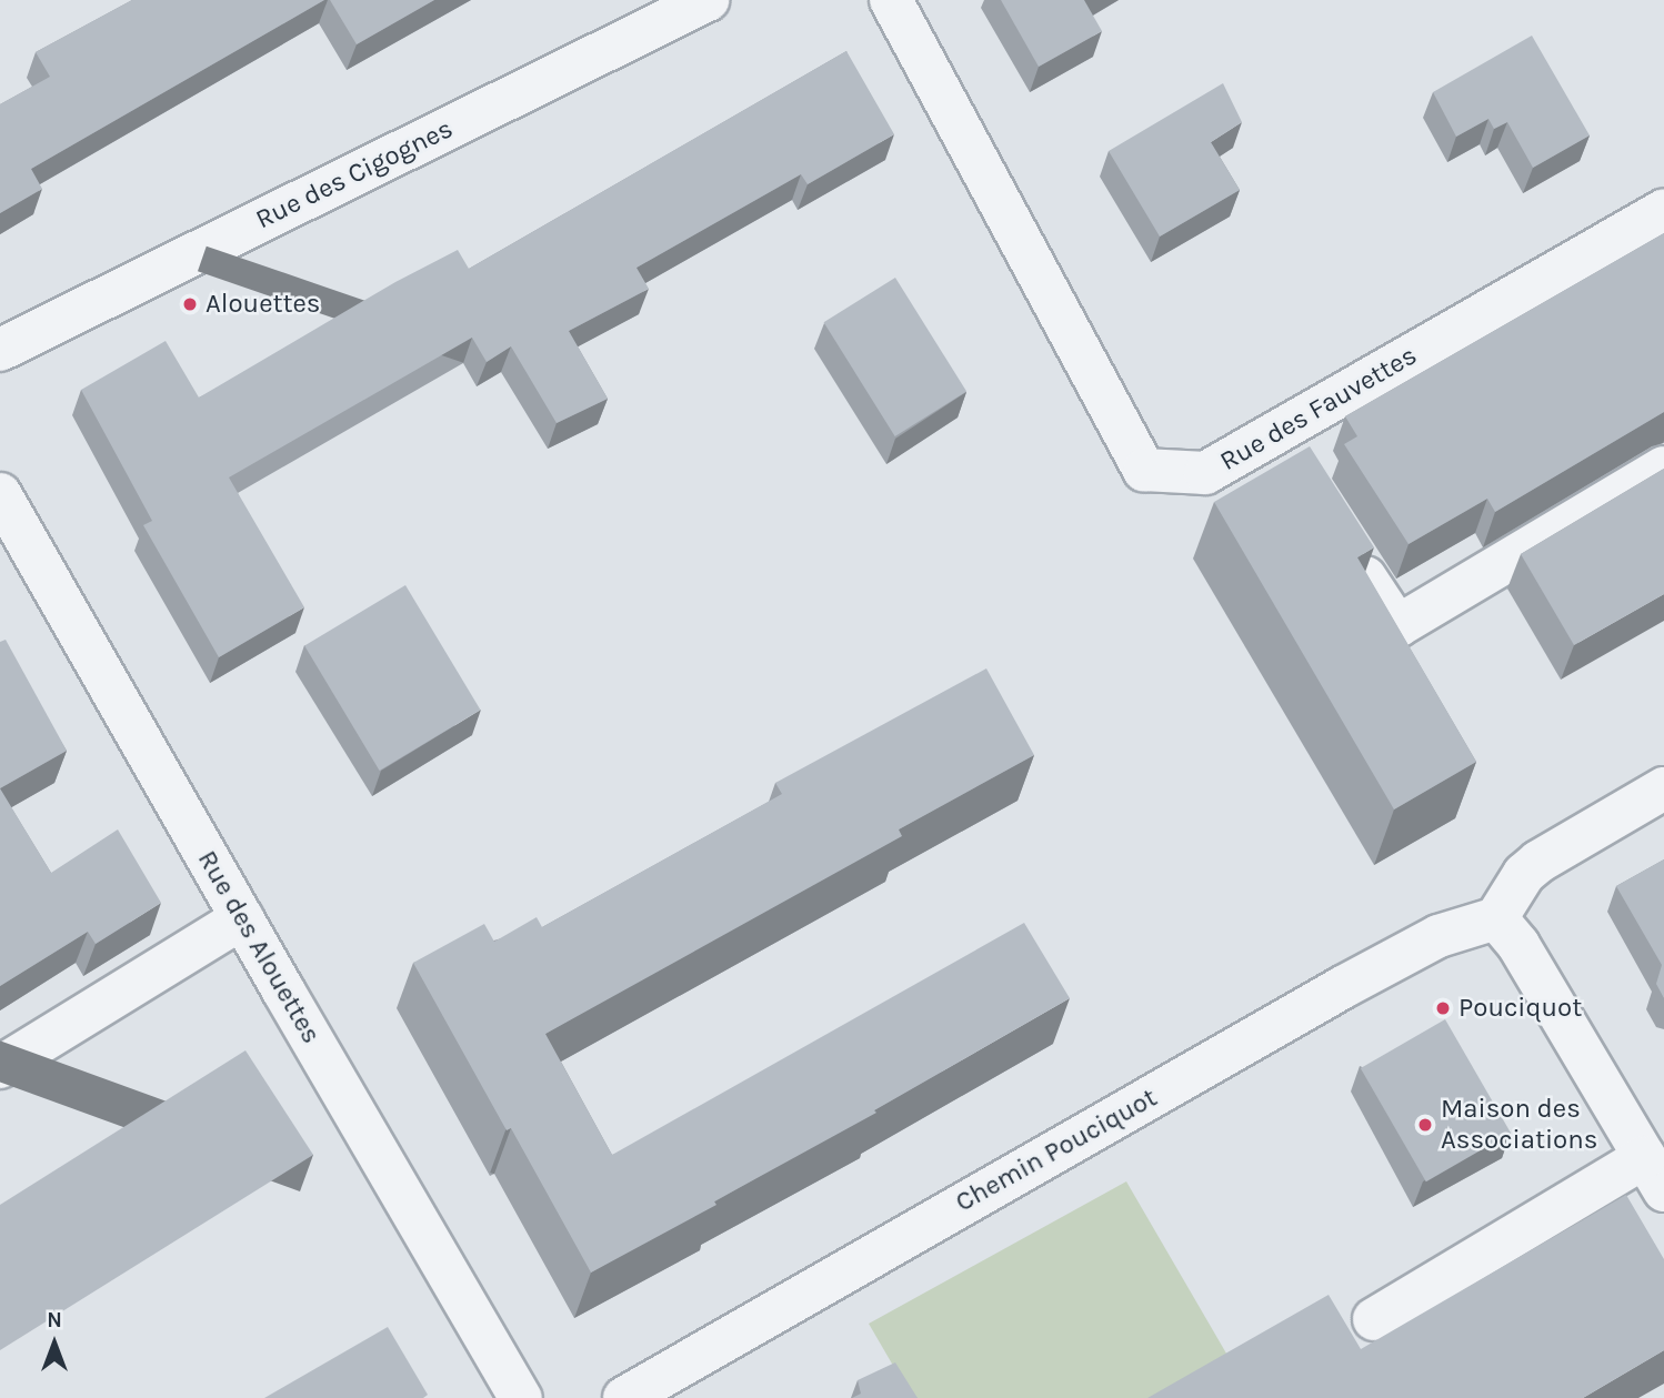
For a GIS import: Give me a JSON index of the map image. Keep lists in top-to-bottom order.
{
  "streets": {
    "street": [
      "Rue des Cigognes",
      "Rue des Fauvettes",
      "Rue des Alouettes",
      "Chemin Pouciquot"
    ]
  },
  "places": ["Alouettes", "Pouciquot", "Maison des Associations"],
  "north": "top"
}
